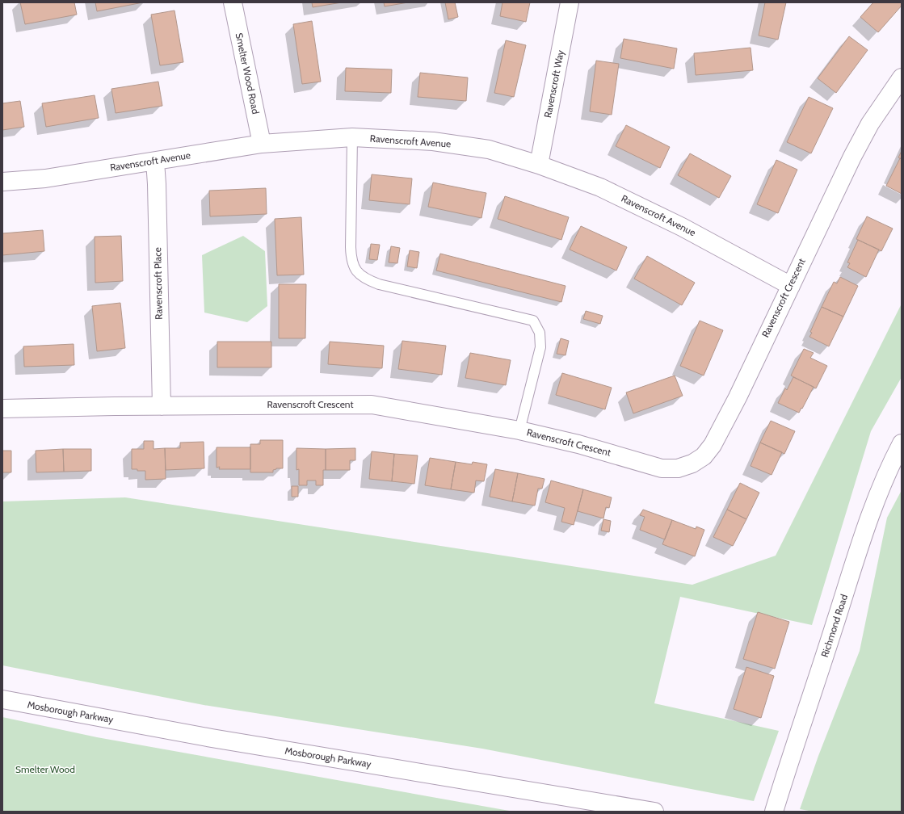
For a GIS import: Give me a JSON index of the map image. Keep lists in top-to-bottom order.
{
  "streets": {
    "main road": [
      "Smelter Wood Road",
      "Ravenscroft Way",
      "Ravenscroft Avenue",
      "Ravenscroft Place",
      "Ravenscroft Crescent",
      "Richmond Road",
      "Mosborough Parkway"
    ]
  },
  "crossings": [
    ["Smelter Wood Road", "Ravenscroft Avenue"],
    ["Ravenscroft Way", "Ravenscroft Avenue"],
    ["Ravenscroft Avenue", "Ravenscroft Place"],
    ["Ravenscroft Avenue", "Ravenscroft Crescent"],
    ["Ravenscroft Place", "Ravenscroft Crescent"]
  ],
  "parks": ["Smelter Wood"]
}
